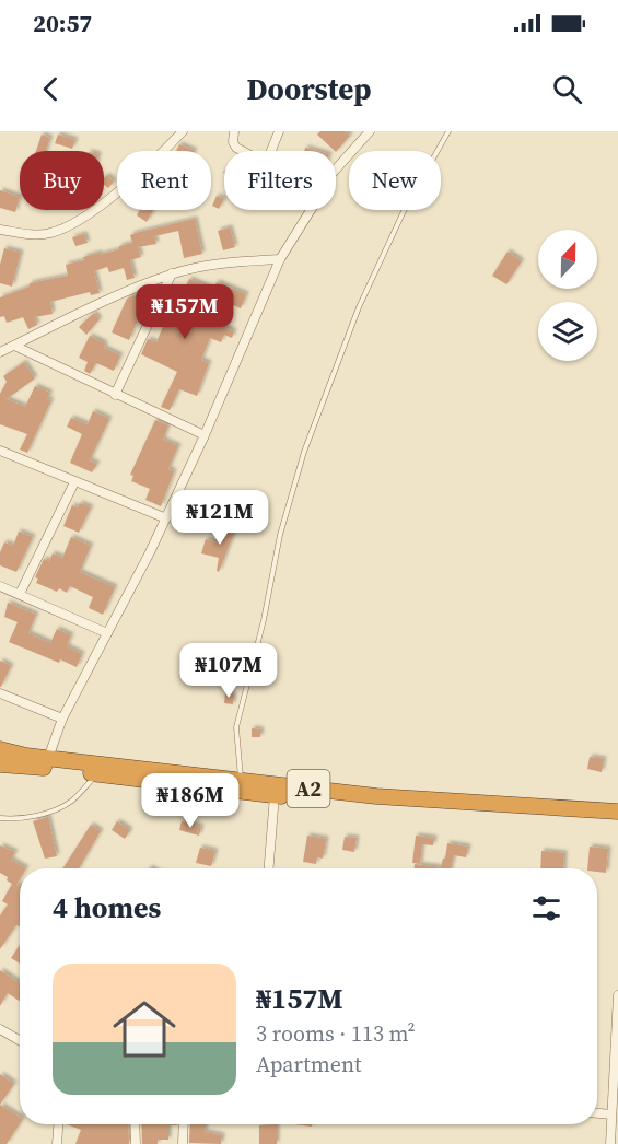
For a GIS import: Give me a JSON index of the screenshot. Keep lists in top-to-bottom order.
{
  "streets": {
    "highway": ["A2"]
  },
  "north": "top",
  "page": {
    "status": "20:57",
    "header": "Doorstep",
    "chip": [
      "Buy",
      "Rent",
      "Filters",
      "New"
    ],
    "price": [
      "₦157M",
      "₦121M",
      "₦107M",
      "₦186M"
    ],
    "heading": "4 homes",
    "list": [
      {
        "name": "₦157M",
        "note": "3 rooms · 113 m² · Apartment"
      }
    ]
  }
}
